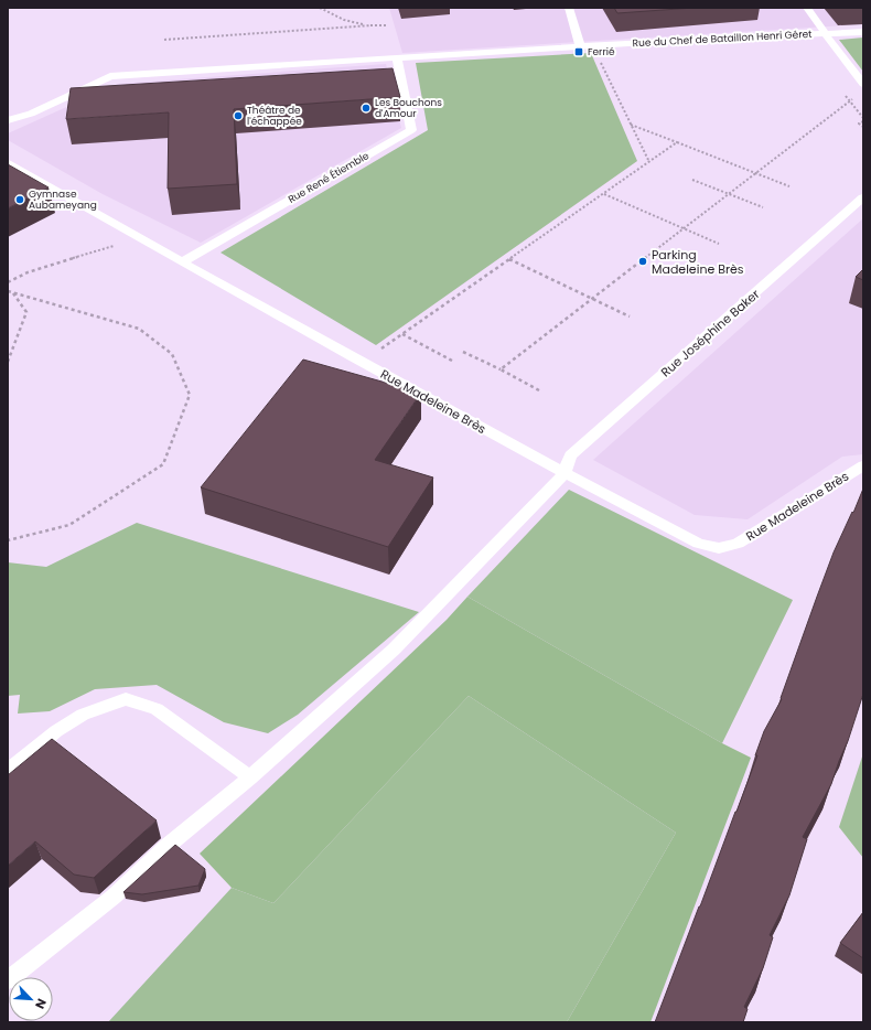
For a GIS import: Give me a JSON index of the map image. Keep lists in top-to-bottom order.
{
  "streets": {
    "lane": [
      "Rue du Chef de Bataillon Henri Géret",
      "Rue René Étiemble",
      "Rue Joséphine Baker",
      "Rue Madeleine Brès"
    ]
  },
  "crossings": [
    ["Rue du Chef de Bataillon Henri Géret", "Rue René Étiemble"],
    ["Rue René Étiemble", "Rue Madeleine Brès"],
    ["Rue Joséphine Baker", "Rue Madeleine Brès"]
  ],
  "places": {
    "transit": ["Ferrié"],
    "other": [
      "Les Bouchons d'Amour",
      "Théâtre de l'échappée",
      "Gymnase Aubameyang",
      "Parking Madeleine Brès"
    ]
  },
  "north": "bottom right"
}
